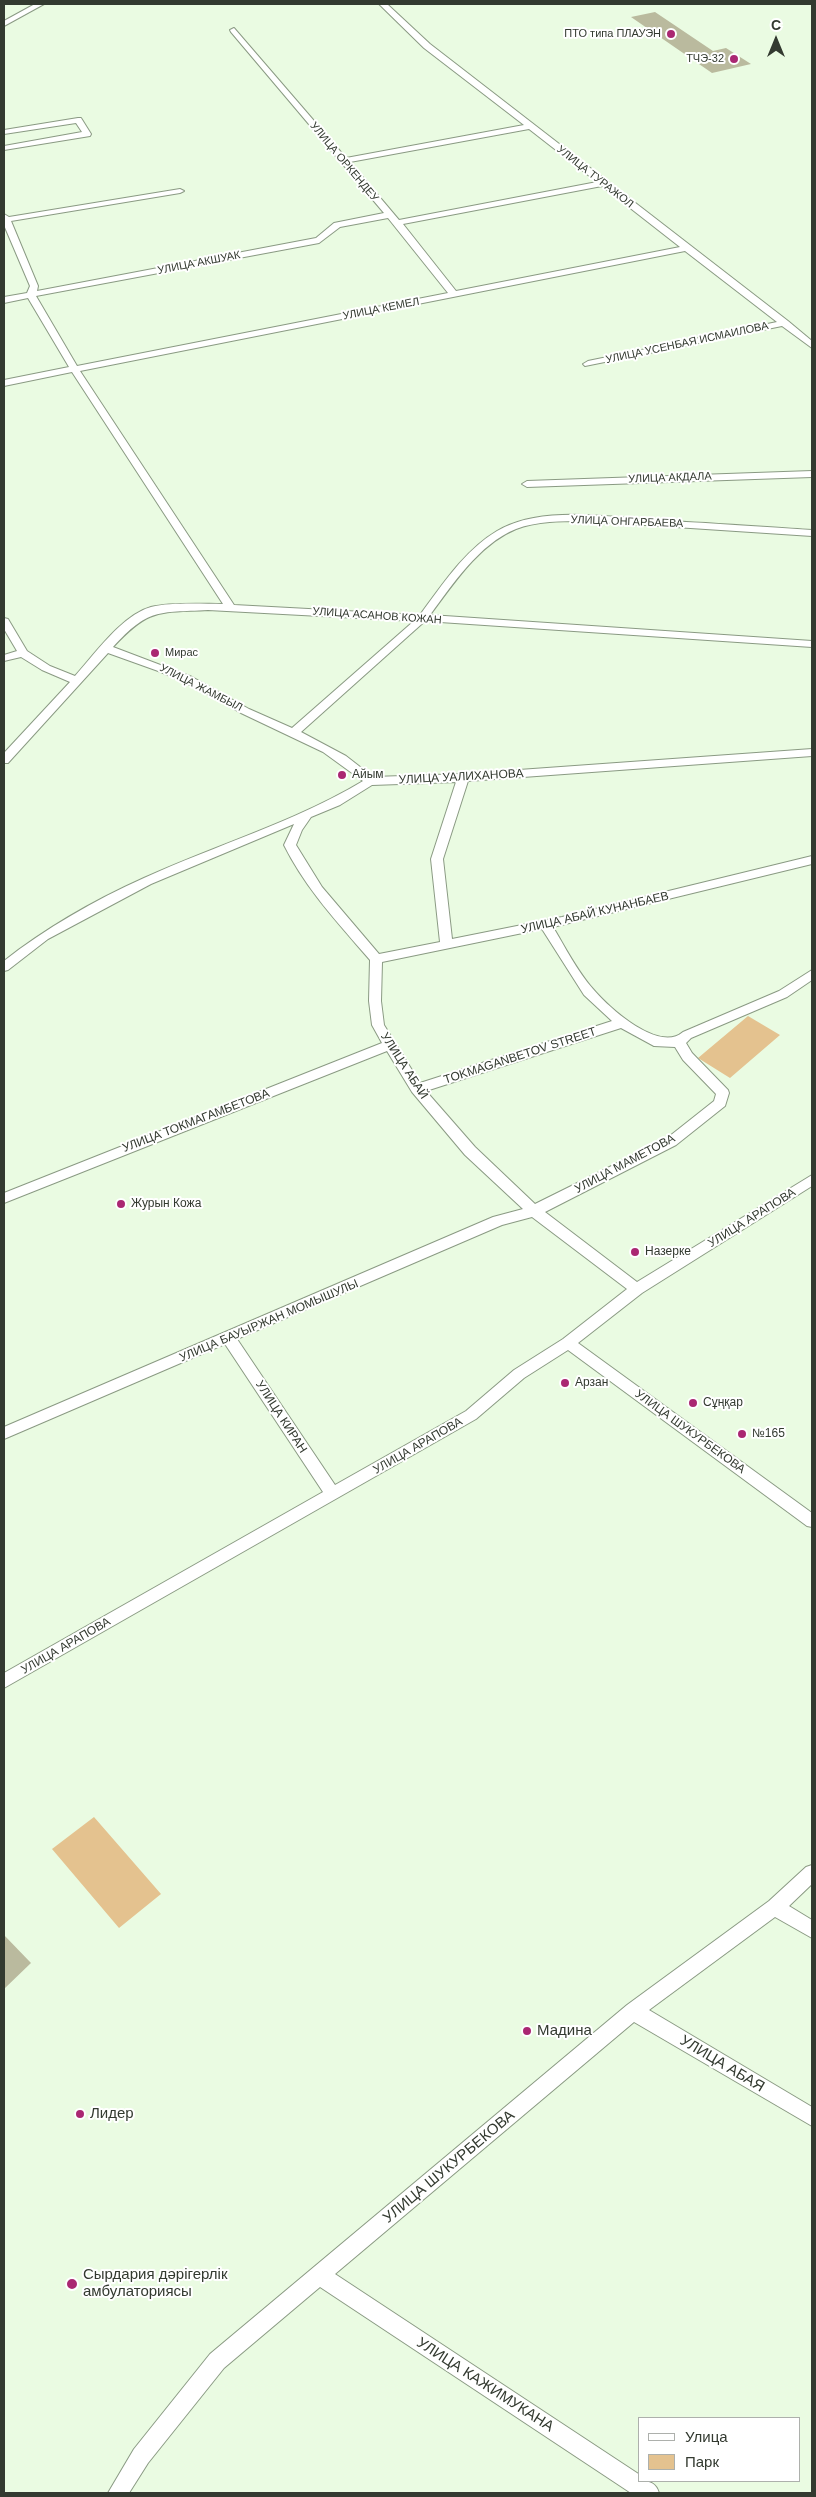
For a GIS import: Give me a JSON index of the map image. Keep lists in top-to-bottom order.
{
  "streets": {
    "street": [
      "УЛИЦА ОРКЕНДЕУ",
      "УЛИЦА ТУРАЖОЛ",
      "УЛИЦА АКШУАК",
      "УЛИЦА КЕМЕЛ",
      "УЛИЦА УСЕНБАЯ ИСМАИЛОВА",
      "УЛИЦА АКДАЛА",
      "УЛИЦА ОНГАРБАЕВА",
      "УЛИЦА АСАНОВ КОЖАН",
      "УЛИЦА ЖАМБЫЛ",
      "УЛИЦА УАЛИХАНОВА",
      "УЛИЦА АБАЙ КУНАНБАЕВ",
      "TOKMAGANBETOV STREET",
      "УЛИЦА АБАЙ",
      "УЛИЦА ТОКМАГАМБЕТОВА",
      "УЛИЦА МАМЕТОВА",
      "УЛИЦА АРАПОВА",
      "УЛИЦА БАУЫРЖАН МОМЫШУЛЫ",
      "УЛИЦА КИРАН",
      "УЛИЦА ШУКУРБЕКОВА",
      "УЛИЦА АБАЯ",
      "УЛИЦА КАЖИМУКАНА"
    ]
  },
  "crossings": [
    ["УЛИЦА ОРКЕНДЕУ", "УЛИЦА АКШУАК"],
    ["УЛИЦА ОРКЕНДЕУ", "УЛИЦА КЕМЕЛ"],
    ["УЛИЦА ТУРАЖОЛ", "УЛИЦА КЕМЕЛ"],
    ["УЛИЦА ТУРАЖОЛ", "УЛИЦА УСЕНБАЯ ИСМАИЛОВА"],
    ["УЛИЦА ОНГАРБАЕВА", "УЛИЦА АСАНОВ КОЖАН"],
    ["УЛИЦА АСАНОВ КОЖАН", "УЛИЦА ЖАМБЫЛ"],
    ["УЛИЦА ЖАМБЫЛ", "УЛИЦА УАЛИХАНОВА"],
    ["УЛИЦА АБАЙ КУНАНБАЕВ", "УЛИЦА АБАЙ"],
    ["TOKMAGANBETOV STREET", "УЛИЦА АБАЙ"],
    ["УЛИЦА АБАЙ", "УЛИЦА ТОКМАГАМБЕТОВА"],
    ["УЛИЦА АБАЙ", "УЛИЦА МАМЕТОВА"],
    ["УЛИЦА АБАЙ", "УЛИЦА АРАПОВА"],
    ["УЛИЦА АБАЙ", "УЛИЦА БАУЫРЖАН МОМЫШУЛЫ"],
    ["УЛИЦА МАМЕТОВА", "УЛИЦА БАУЫРЖАН МОМЫШУЛЫ"],
    ["УЛИЦА АРАПОВА", "УЛИЦА КИРАН"],
    ["УЛИЦА АРАПОВА", "УЛИЦА ШУКУРБЕКОВА"],
    ["УЛИЦА БАУЫРЖАН МОМЫШУЛЫ", "УЛИЦА КИРАН"],
    ["УЛИЦА ШУКУРБЕКОВА", "УЛИЦА АБАЯ"],
    ["УЛИЦА ШУКУРБЕКОВА", "УЛИЦА КАЖИМУКАНА"]
  ],
  "places": [
    "ПТО типа ПЛАУЭН",
    "ТЧЭ-32",
    "Мирас",
    "Айым",
    "Журын Кожа",
    "Назерке",
    "Арзан",
    "Сұңқар",
    "№165",
    "Мадина",
    "Лидер",
    "Сырдария дәрігерлік амбулаториясы"
  ],
  "legend": ["Улица", "Парк"],
  "north": "top"
}
